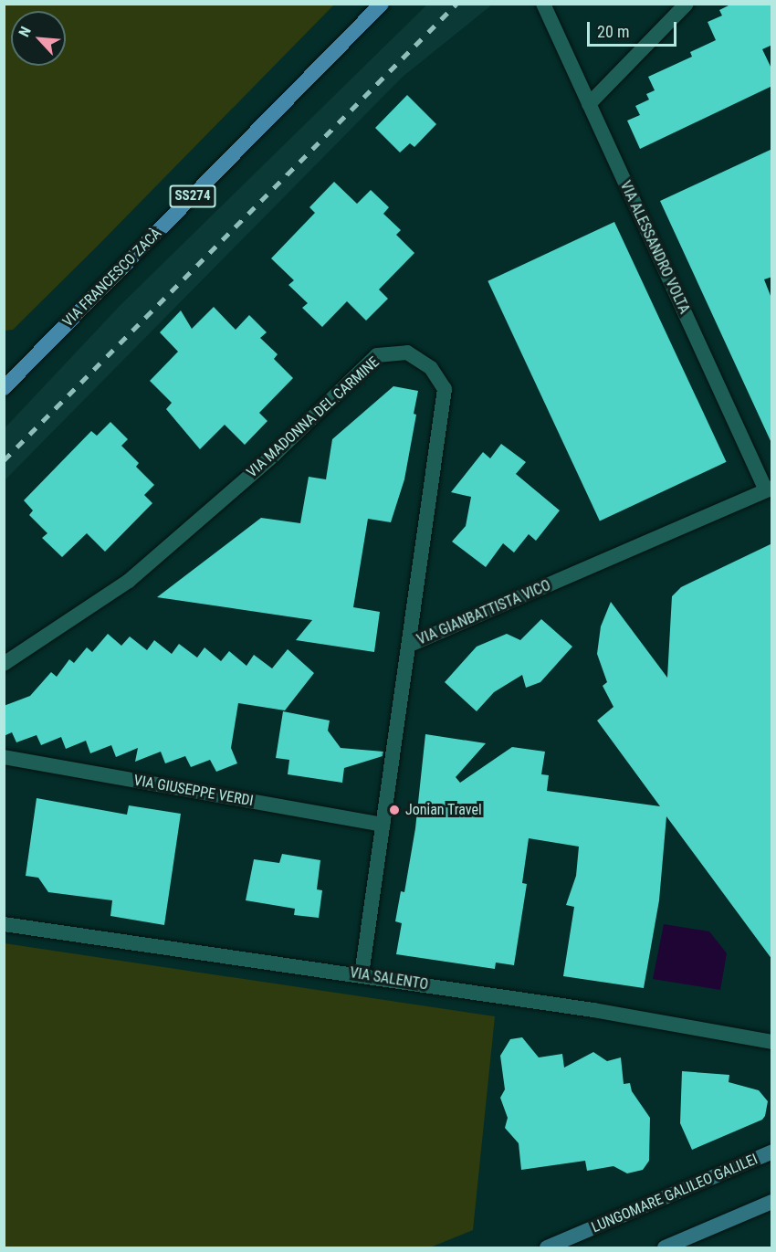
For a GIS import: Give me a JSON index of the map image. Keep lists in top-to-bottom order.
{
  "streets": {
    "main road": ["SS274", "VIA FRANCESCO ZACÀ", "LUNGOMARE GALILEO GALILEI"],
    "street": [
      "VIA ALESSANDRO VOLTA",
      "VIA MADONNA DEL CARMINE",
      "VIA GIANBATTISTA VICO",
      "VIA GIUSEPPE VERDI",
      "VIA SALENTO"
    ]
  },
  "crossings": [
    ["VIA ALESSANDRO VOLTA", "VIA GIANBATTISTA VICO"],
    ["VIA MADONNA DEL CARMINE", "VIA GIANBATTISTA VICO"],
    ["VIA GIANBATTISTA VICO", "VIA GIUSEPPE VERDI"],
    ["VIA GIANBATTISTA VICO", "VIA SALENTO"]
  ],
  "places": ["Jonian Travel"],
  "scale_bar": "20 m",
  "north": "top left"
}
